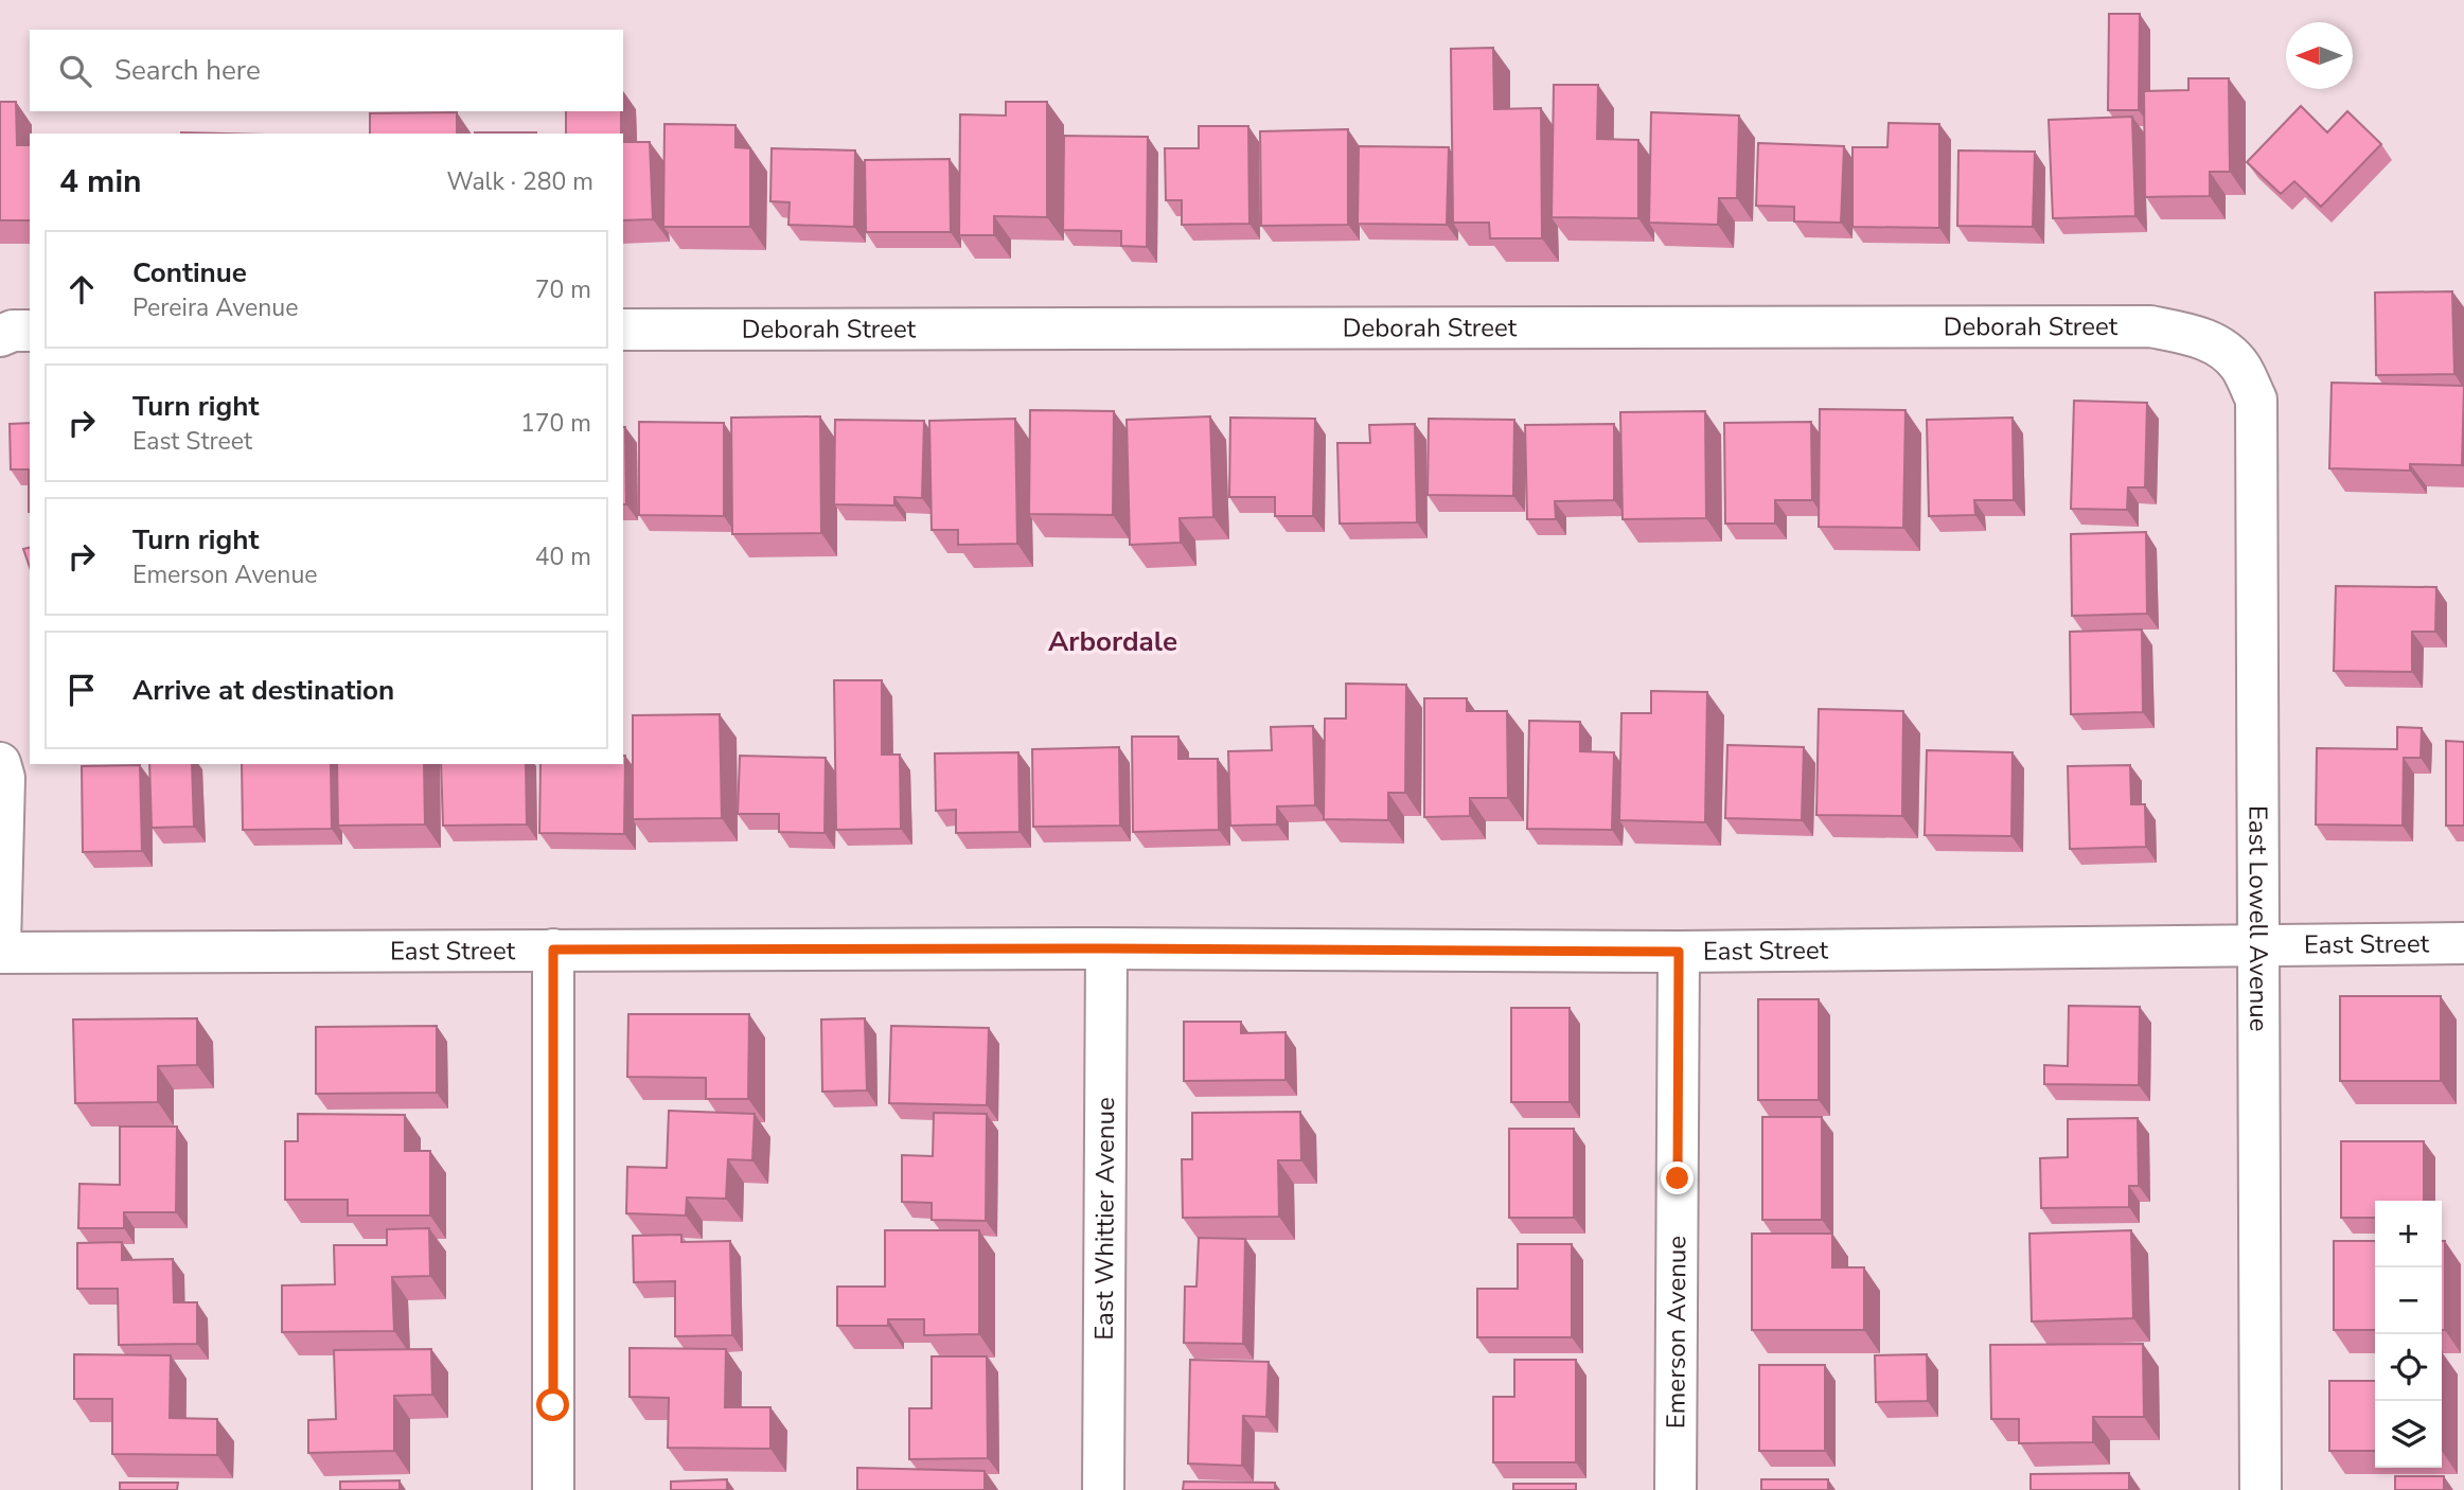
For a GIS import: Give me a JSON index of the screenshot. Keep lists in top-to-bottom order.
{
  "streets": {
    "street": [
      "Deborah Street",
      "East Lowell Avenue",
      "East Street",
      "East Whittier Avenue",
      "Emerson Avenue"
    ]
  },
  "crossings": [
    ["Deborah Street", "East Lowell Avenue"],
    ["East Lowell Avenue", "East Street"],
    ["East Street", "East Whittier Avenue"],
    ["East Street", "Emerson Avenue"]
  ],
  "districts": ["Arbordale"],
  "north": "left",
  "page": {
    "search": "Search here",
    "heading": ["4 min", "Walk · 280 m"],
    "list": [
      ["Continue", "Pereira Avenue", "70 m"],
      ["Turn right", "East Street", "170 m"],
      ["Turn right", "Emerson Avenue", "40 m"],
      "Arrive at destination"
    ],
    "map_buttons": ["+", "−"]
  }
}
